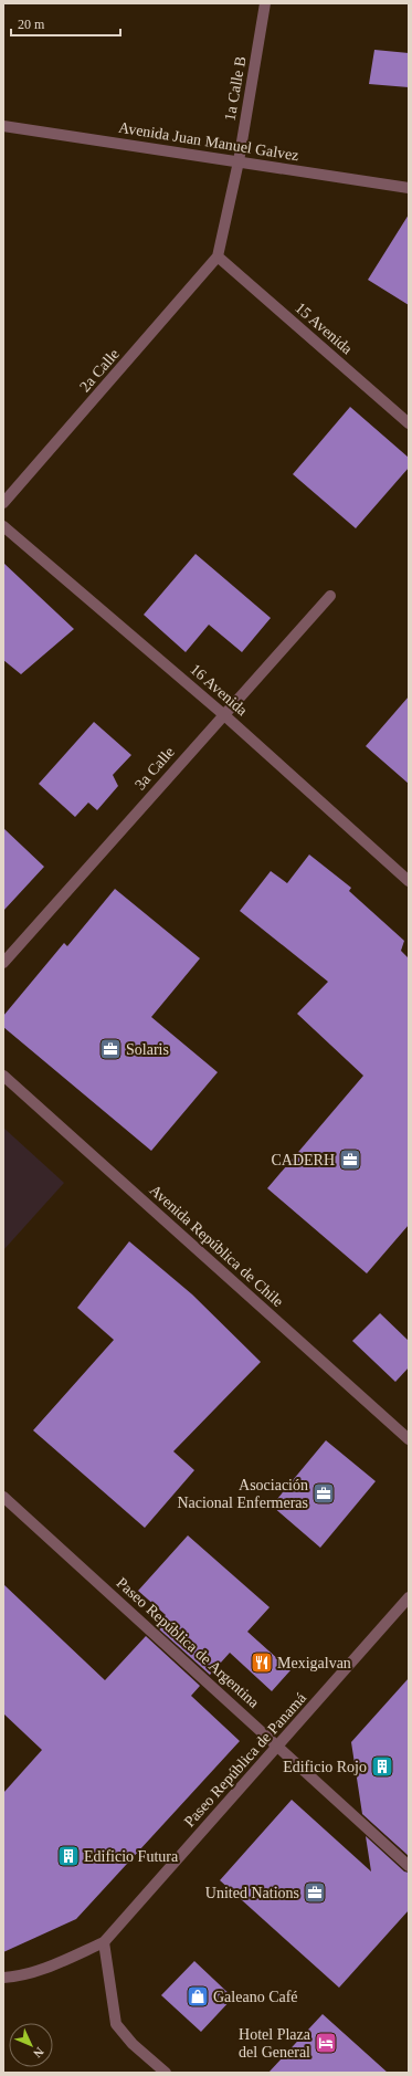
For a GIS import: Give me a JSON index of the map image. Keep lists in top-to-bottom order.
{
  "streets": {
    "street": [
      "1a Calle B",
      "Avenida Juan Manuel Galvez",
      "15 Avenida",
      "2a Calle",
      "16 Avenida",
      "3a Calle",
      "Avenida República de Chile",
      "Paseo República de Argentina",
      "Paseo República de Panamá"
    ]
  },
  "crossings": [
    ["1a Calle B", "Avenida Juan Manuel Galvez"],
    ["1a Calle B", "15 Avenida"],
    ["1a Calle B", "2a Calle"],
    ["15 Avenida", "2a Calle"],
    ["16 Avenida", "3a Calle"],
    ["Paseo República de Argentina", "Paseo República de Panamá"]
  ],
  "places": {
    "office": [
      "Solaris",
      "CADERH",
      "Asociación Nacional Enfermeras",
      "United Nations"
    ],
    "restaurant": ["Mexigalvan"],
    "building": ["Edificio Rojo", "Edificio Futura"],
    "shop": ["Galeano Café"],
    "hotel": ["Hotel Plaza del General"]
  },
  "scale_bar": "20 m",
  "north": "bottom right"
}
